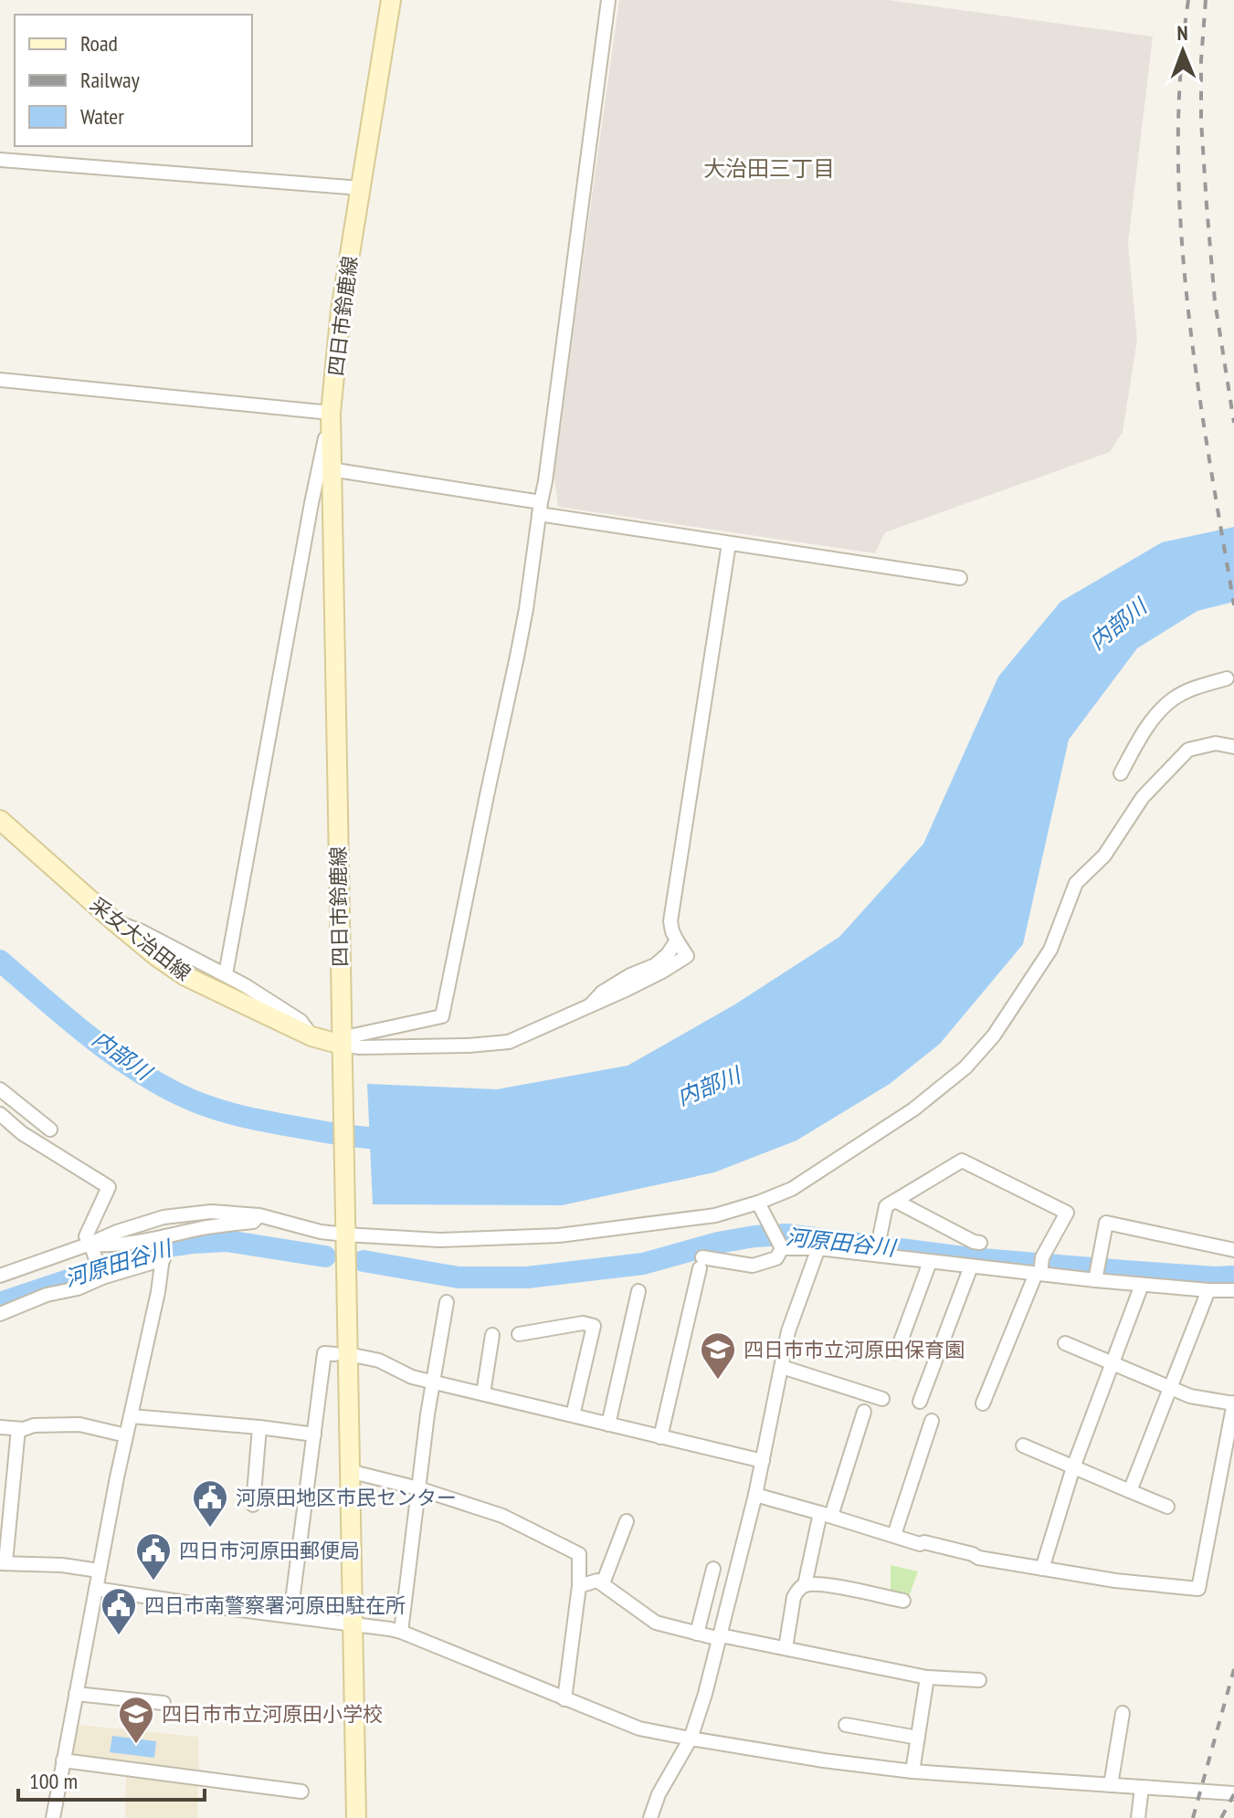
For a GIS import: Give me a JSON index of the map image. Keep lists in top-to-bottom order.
{
  "streets": {
    "main road": ["四日市鈴鹿線", "采女大治田線"]
  },
  "crossings": [
    ["四日市鈴鹿線", "采女大治田線"]
  ],
  "districts": ["大治田三丁目"],
  "water": ["内部川", "河原田谷川"],
  "places": {
    "school or university": ["四日市市立河原田保育園", "四日市市立河原田小学校"],
    "public building": ["河原田地区市民センター", "四日市河原田郵便局", "四日市南警察署河原田駐在所"]
  },
  "legend": ["Road", "Railway", "Water"],
  "scale_bar": "100 m",
  "north": "top"
}
